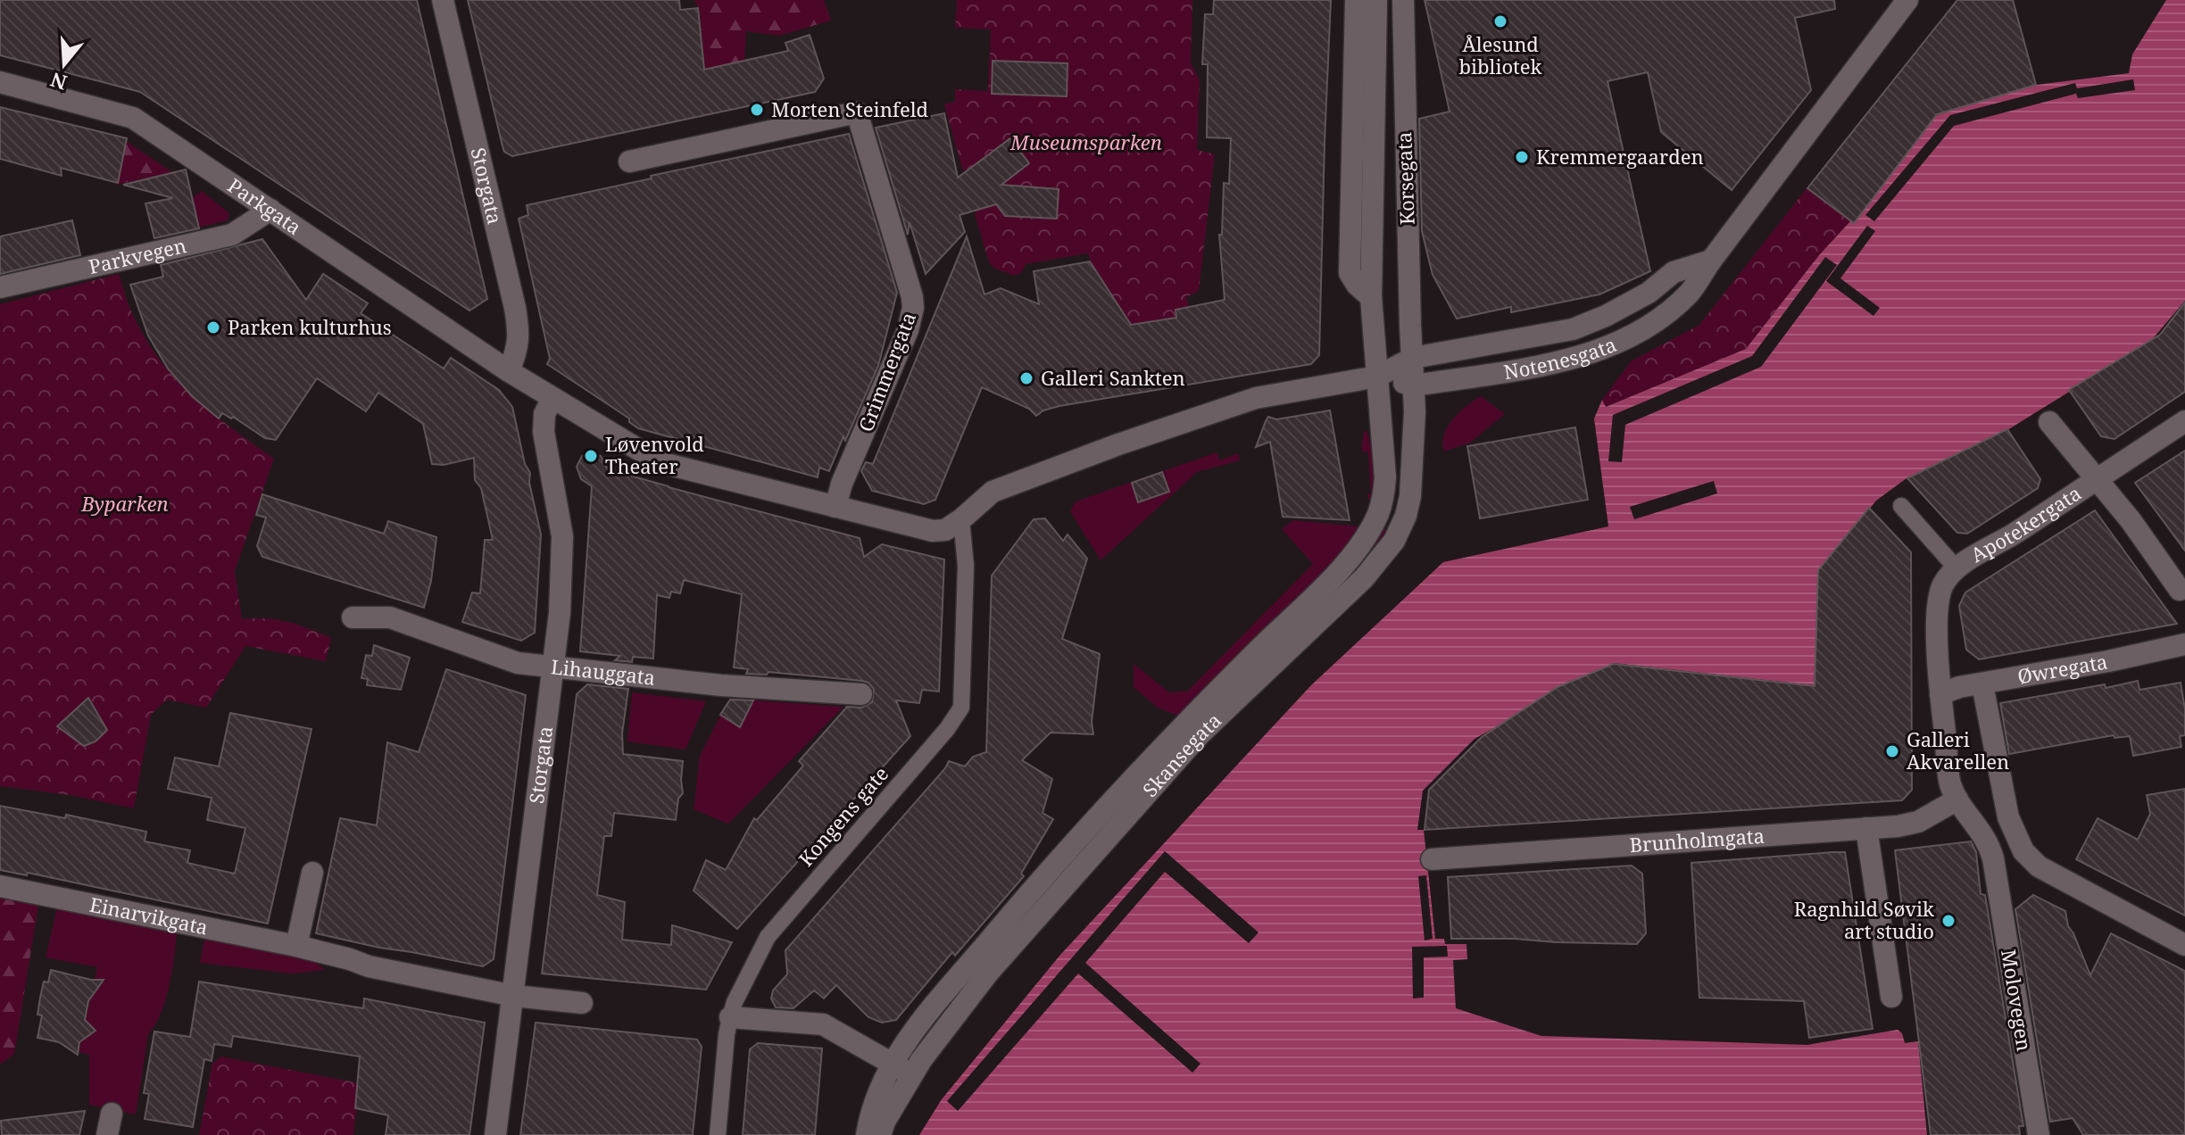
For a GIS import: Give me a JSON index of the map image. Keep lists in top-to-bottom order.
{
  "streets": {
    "street": [
      "Korsegata",
      "Storgata",
      "Parkgata",
      "Parkvegen",
      "Notenesgata",
      "Grimmergata",
      "Apotekergata",
      "Øwregata",
      "Lihauggata",
      "Skansegata",
      "Kongens gate",
      "Brunholmgata",
      "Einarvikgata",
      "Molovegen"
    ]
  },
  "crossings": [
    ["Korsegata", "Notenesgata"],
    ["Korsegata", "Skansegata"],
    ["Storgata", "Parkgata"],
    ["Storgata", "Lihauggata"],
    ["Storgata", "Einarvikgata"],
    ["Parkgata", "Parkvegen"],
    ["Parkgata", "Notenesgata"],
    ["Parkgata", "Grimmergata"],
    ["Parkgata", "Kongens gate"],
    ["Notenesgata", "Skansegata"],
    ["Notenesgata", "Kongens gate"],
    ["Apotekergata", "Øwregata"],
    ["Apotekergata", "Brunholmgata"],
    ["Apotekergata", "Molovegen"],
    ["Brunholmgata", "Molovegen"]
  ],
  "parks": ["Museumsparken", "Byparken"],
  "places": [
    "Ålesund bibliotek",
    "Morten Steinfeld",
    "Kremmergaarden",
    "Parken kulturhus",
    "Galleri Sankten",
    "Løvenvold Theater",
    "Galleri Akvarellen",
    "Ragnhild Søvik art studio"
  ],
  "north": "bottom"
}
